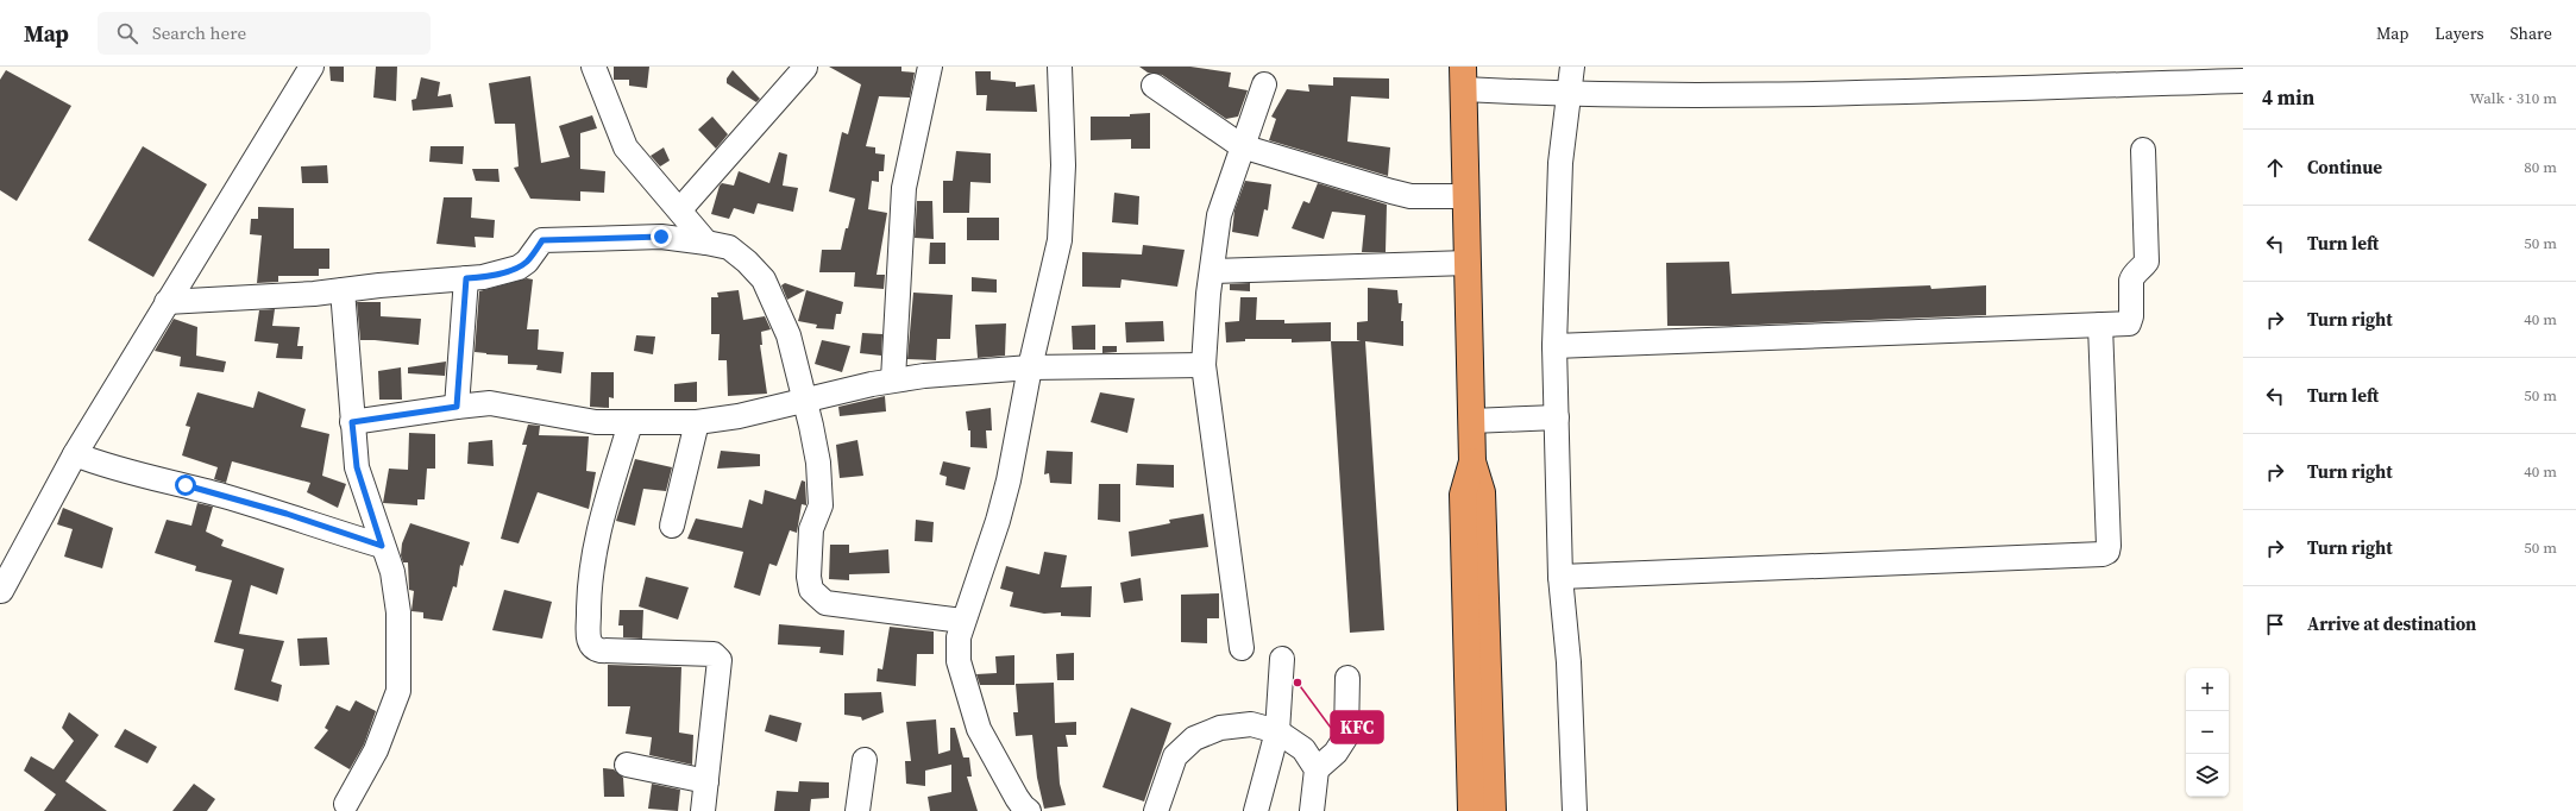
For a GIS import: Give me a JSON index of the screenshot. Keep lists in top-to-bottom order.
{
  "places": ["KFC"],
  "page": {
    "header": "Map",
    "search": "Search here",
    "nav": ["Map", "Layers", "Share"],
    "heading": ["4 min", "Walk · 310 m"],
    "list": [
      ["Continue", "80 m"],
      ["Turn left", "50 m"],
      ["Turn right", "40 m"],
      ["Turn left", "50 m"],
      ["Turn right", "40 m"],
      ["Turn right", "50 m"],
      "Arrive at destination"
    ],
    "map_buttons": ["+", "−"]
  }
}
